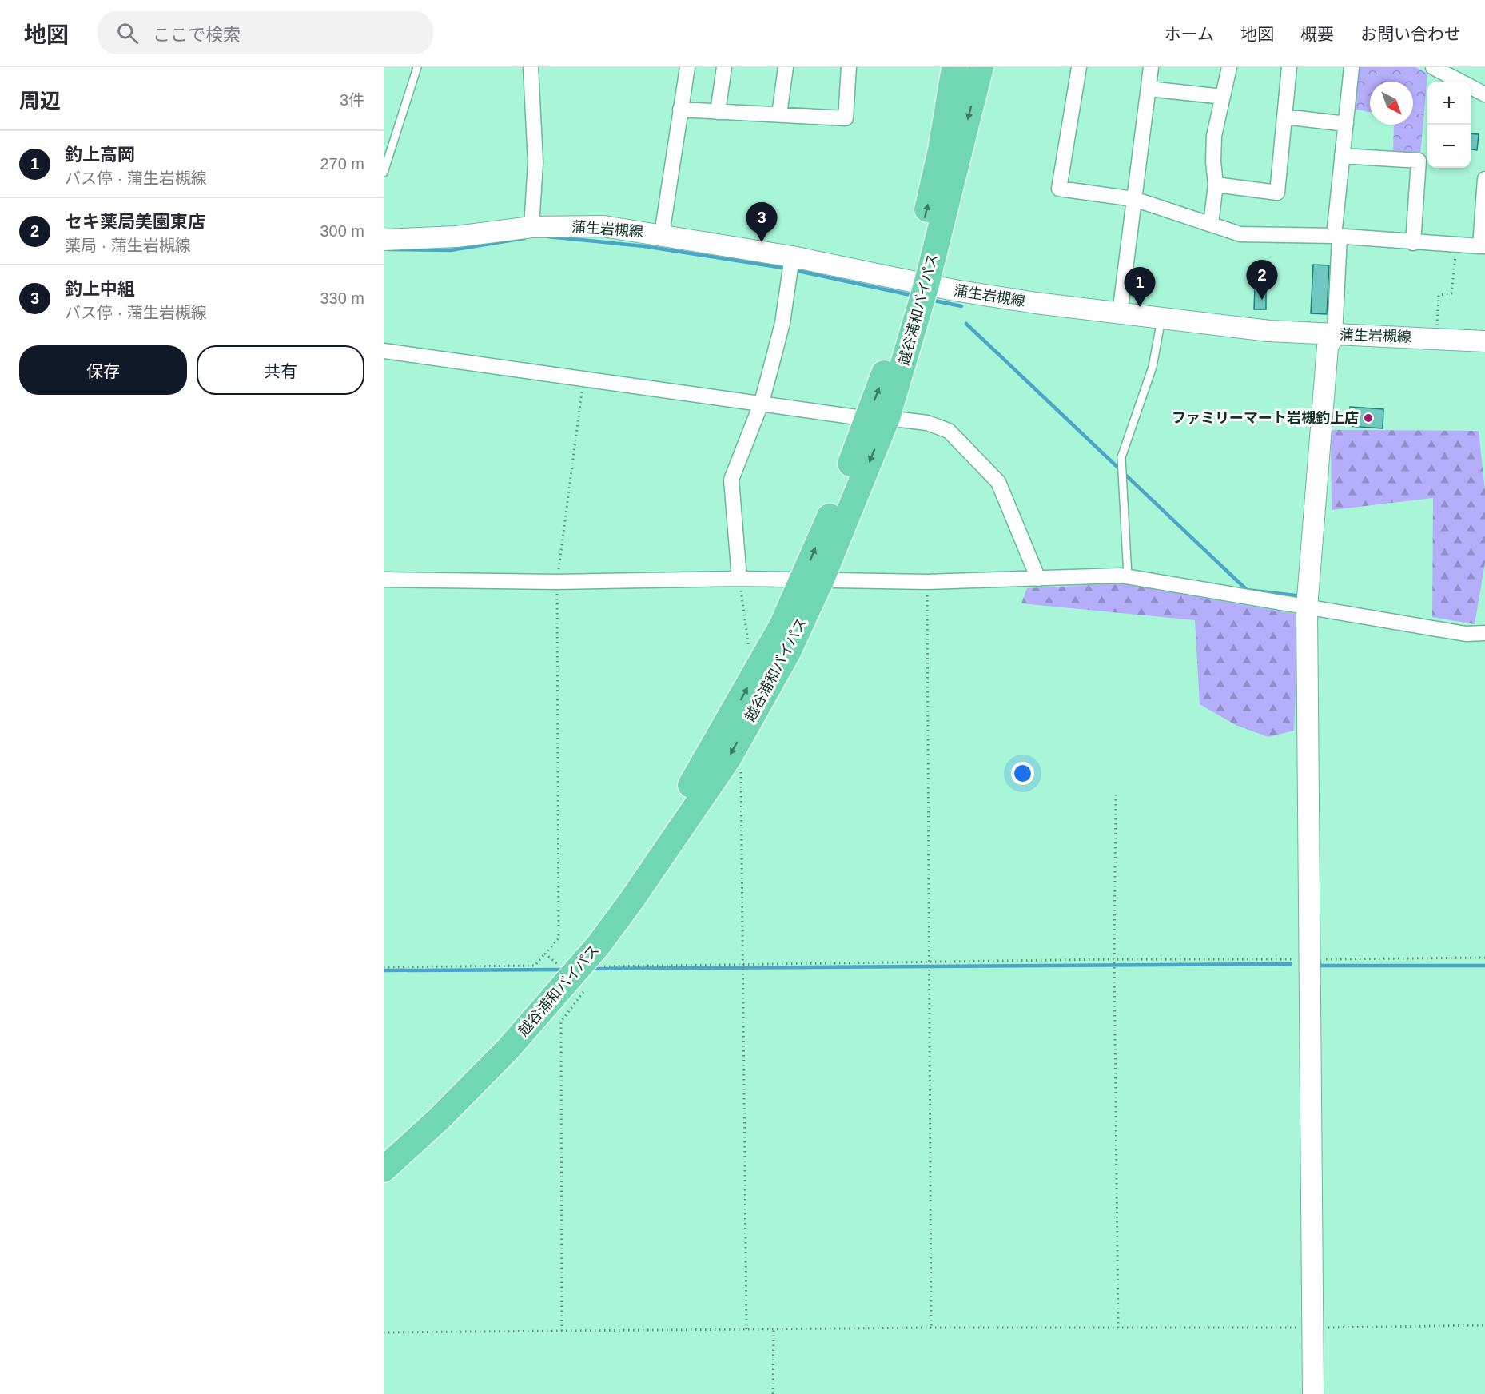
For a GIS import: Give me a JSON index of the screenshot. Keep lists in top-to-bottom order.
{
  "streets": {
    "highway": ["越谷浦和バイパス"],
    "main road": ["蒲生岩槻線"]
  },
  "crossings": [
    ["蒲生岩槻線", "越谷浦和バイパス"]
  ],
  "places": ["ファミリーマート岩槻釣上店"],
  "north": "bottom right",
  "page": {
    "header": "地図",
    "search": "ここで検索",
    "nav": [
      "ホーム",
      "地図",
      "概要",
      "お問い合わせ"
    ],
    "heading": ["周辺", "3件"],
    "map_buttons": ["+", "−"],
    "list": [
      {
        "mark": "1",
        "name": "釣上高岡",
        "note": "バス停 · 蒲生岩槻線",
        "value": "270 m"
      },
      {
        "mark": "2",
        "name": "セキ薬局美園東店",
        "note": "薬局 · 蒲生岩槻線",
        "value": "300 m"
      },
      {
        "mark": "3",
        "name": "釣上中組",
        "note": "バス停 · 蒲生岩槻線",
        "value": "330 m"
      }
    ],
    "pins": ["3", "2", "1"],
    "buttons": ["保存", "共有"]
  }
}
